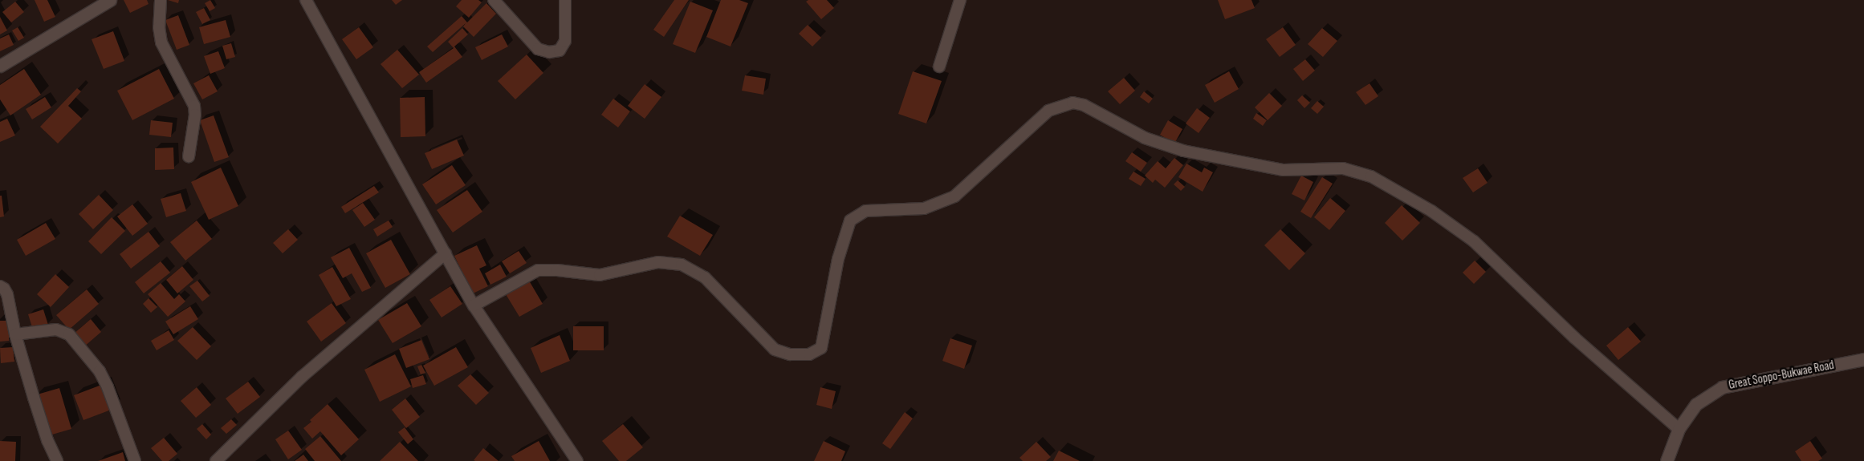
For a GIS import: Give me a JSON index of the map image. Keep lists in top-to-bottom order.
{
  "streets": {
    "street": ["Great Soppo-Bukwae Road"]
  }
}
